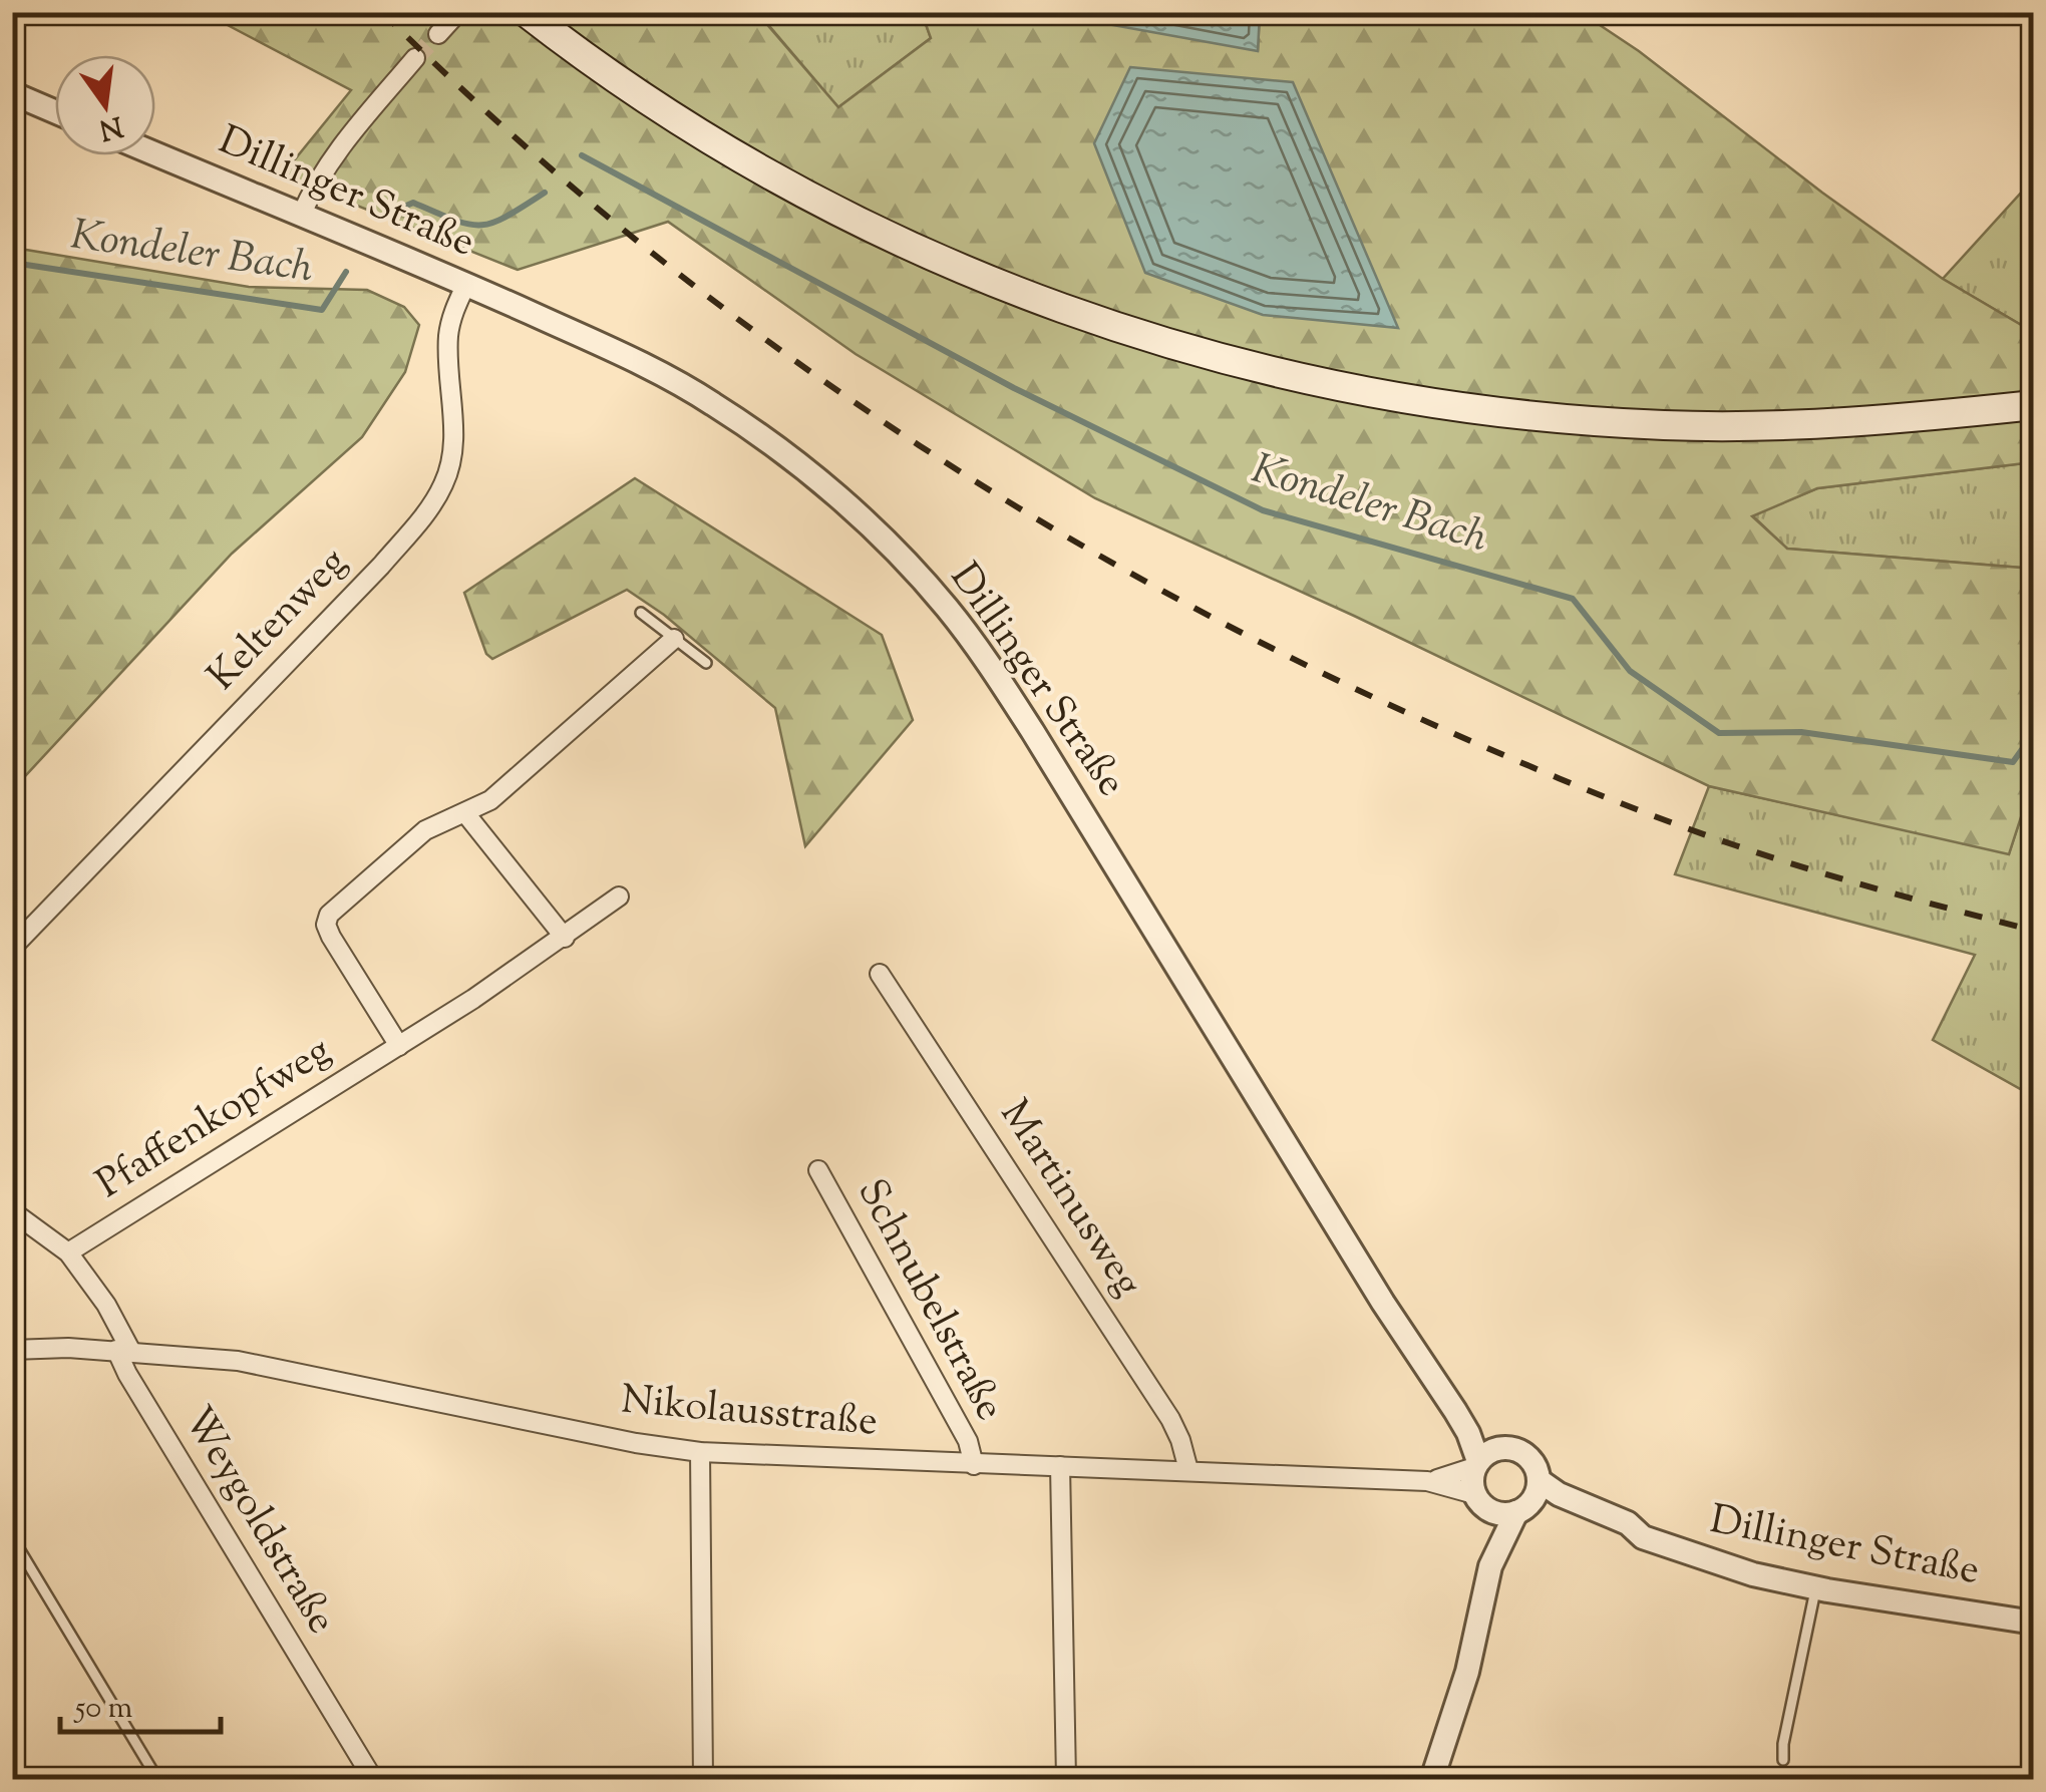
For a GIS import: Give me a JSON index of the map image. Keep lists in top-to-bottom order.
{
  "streets": {
    "street": [
      "Dillinger Straße",
      "Keltenweg",
      "Pfaffenkopfweg",
      "Martinusweg",
      "Schnubelstraße",
      "Nikolausstraße",
      "Weygoldstraße"
    ]
  },
  "crossings": [
    ["Dillinger Straße", "Keltenweg"],
    ["Dillinger Straße", "Nikolausstraße"],
    ["Pfaffenkopfweg", "Weygoldstraße"],
    ["Martinusweg", "Nikolausstraße"],
    ["Schnubelstraße", "Nikolausstraße"],
    ["Nikolausstraße", "Weygoldstraße"]
  ],
  "water": ["Kondeler Bach"],
  "scale_bar": "50 m",
  "north": "bottom"
}
